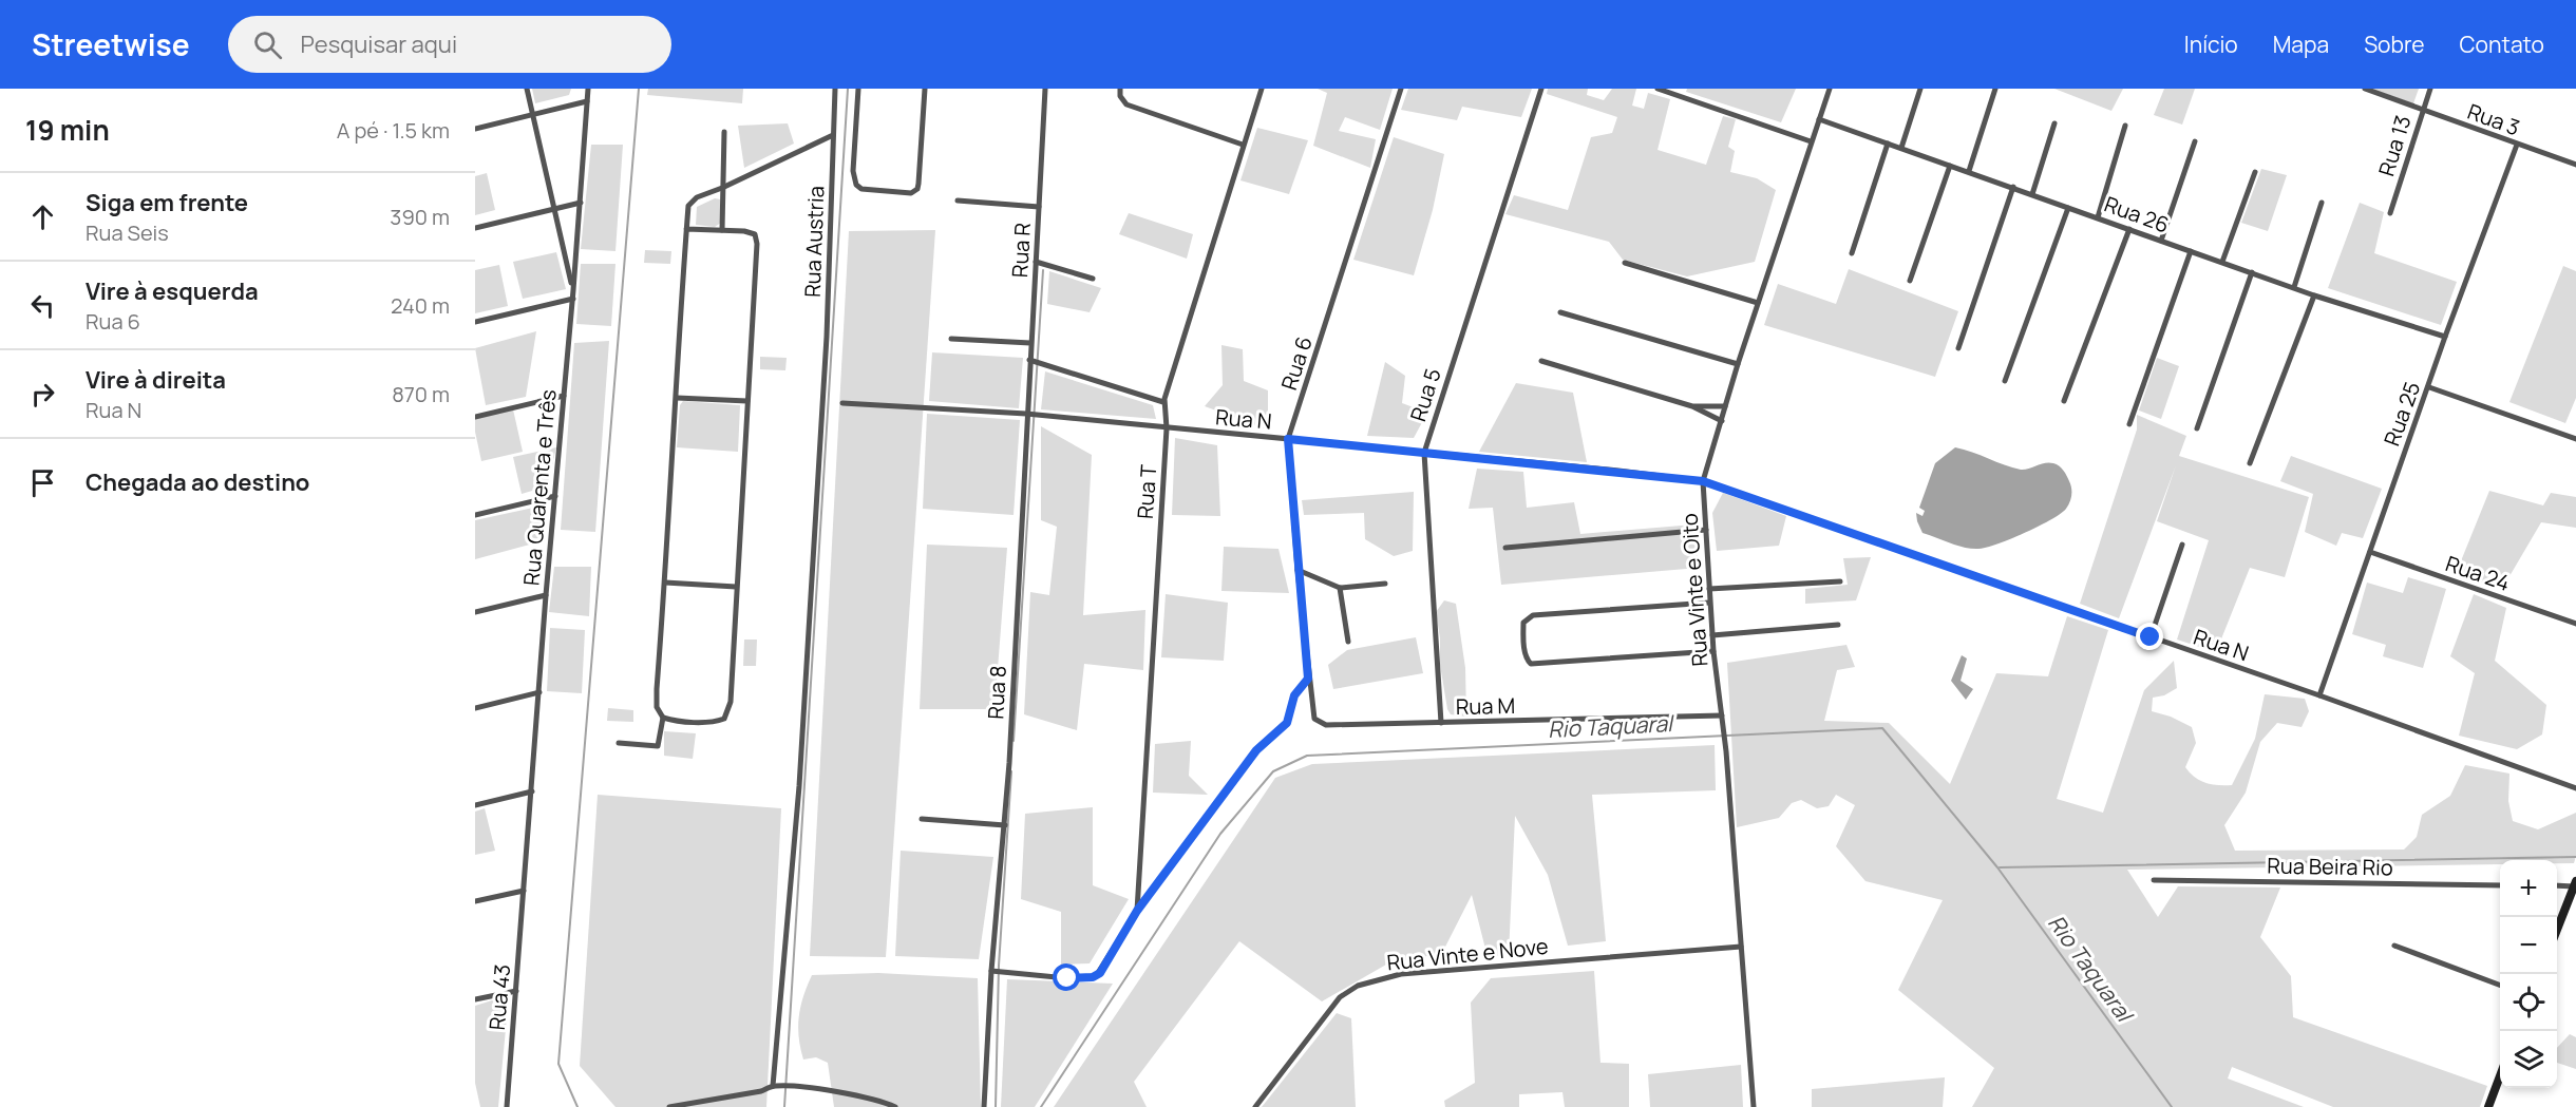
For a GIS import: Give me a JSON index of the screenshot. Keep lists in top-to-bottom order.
{
  "streets": {
    "street": [
      "Rua 3",
      "Rua 13",
      "Rua 26",
      "Rua Austria",
      "Rua R",
      "Rua 6",
      "Rua 5",
      "Rua 25",
      "Rua N",
      "Rua Quarenta e Três",
      "Rua T",
      "Rua 24",
      "Rua Vinte e Oito",
      "Rua 8",
      "Rua M",
      "Rua Beira Rio",
      "Rua Vinte e Nove",
      "Rua 43"
    ]
  },
  "crossings": [
    ["Rua 3", "Rua 13"],
    ["Rua 3", "Rua 25"],
    ["Rua 26", "Rua 25"],
    ["Rua 26", "Rua Vinte e Oito"],
    ["Rua R", "Rua N"],
    ["Rua R", "Rua 8"],
    ["Rua 6", "Rua N"],
    ["Rua 6", "Rua M"],
    ["Rua 5", "Rua N"],
    ["Rua 5", "Rua M"],
    ["Rua 25", "Rua N"],
    ["Rua 25", "Rua 24"],
    ["Rua N", "Rua T"],
    ["Rua N", "Rua Vinte e Oito"],
    ["Rua N", "Rua 8"],
    ["Rua Quarenta e Três", "Rua 43"],
    ["Rua Vinte e Oito", "Rua M"],
    ["Rua Vinte e Oito", "Rua Vinte e Nove"]
  ],
  "water": ["Rio Taquaral"],
  "page": {
    "header": "Streetwise",
    "search": "Pesquisar aqui",
    "nav": [
      "Início",
      "Mapa",
      "Sobre",
      "Contato"
    ],
    "heading": ["19 min", "A pé · 1.5 km"],
    "list": [
      ["Siga em frente", "Rua Seis", "390 m"],
      ["Vire à esquerda", "Rua 6", "240 m"],
      ["Vire à direita", "Rua N", "870 m"],
      "Chegada ao destino"
    ],
    "map_buttons": ["+", "−"]
  }
}
